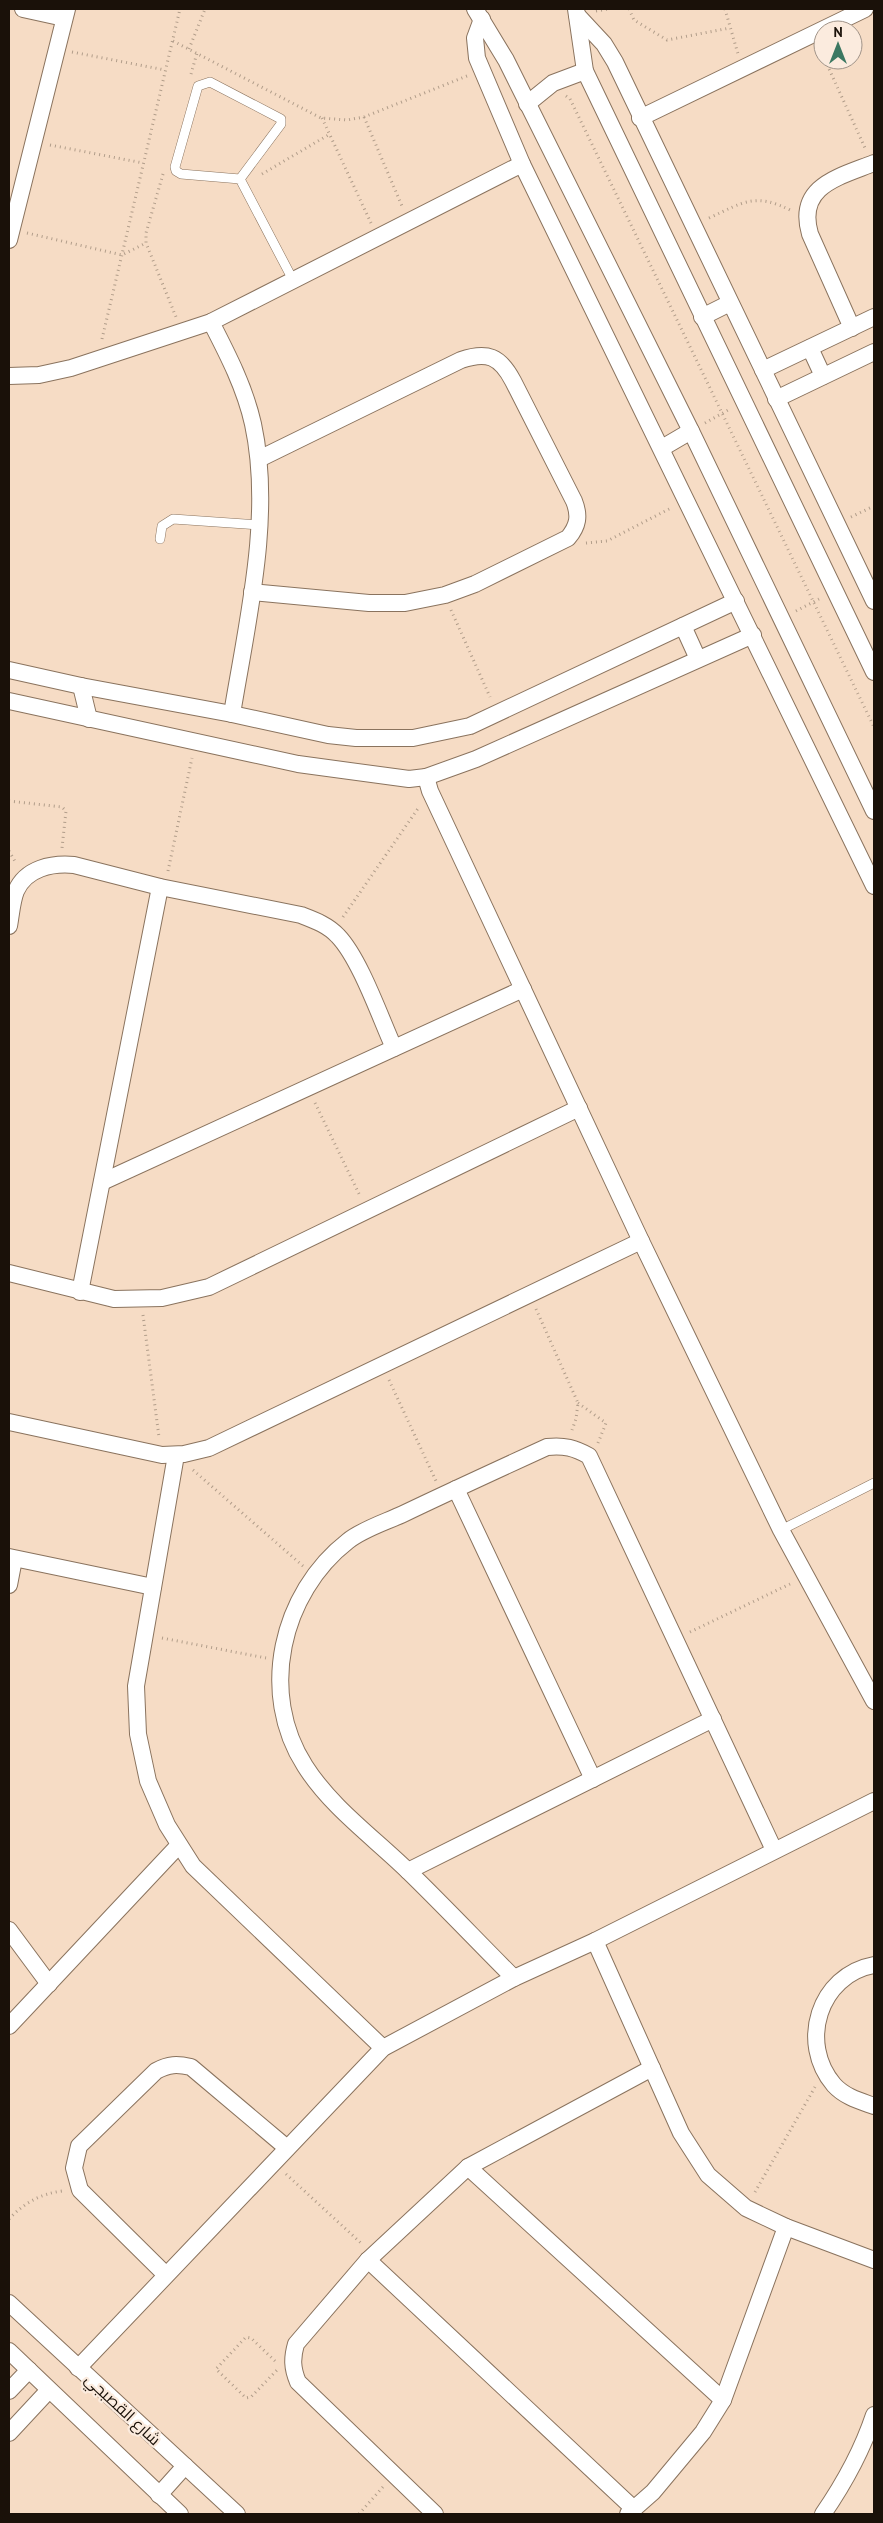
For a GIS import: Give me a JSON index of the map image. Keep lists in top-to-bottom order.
{
  "streets": {
    "street": ["شارع القصبجي"]
  },
  "north": "top"
}
